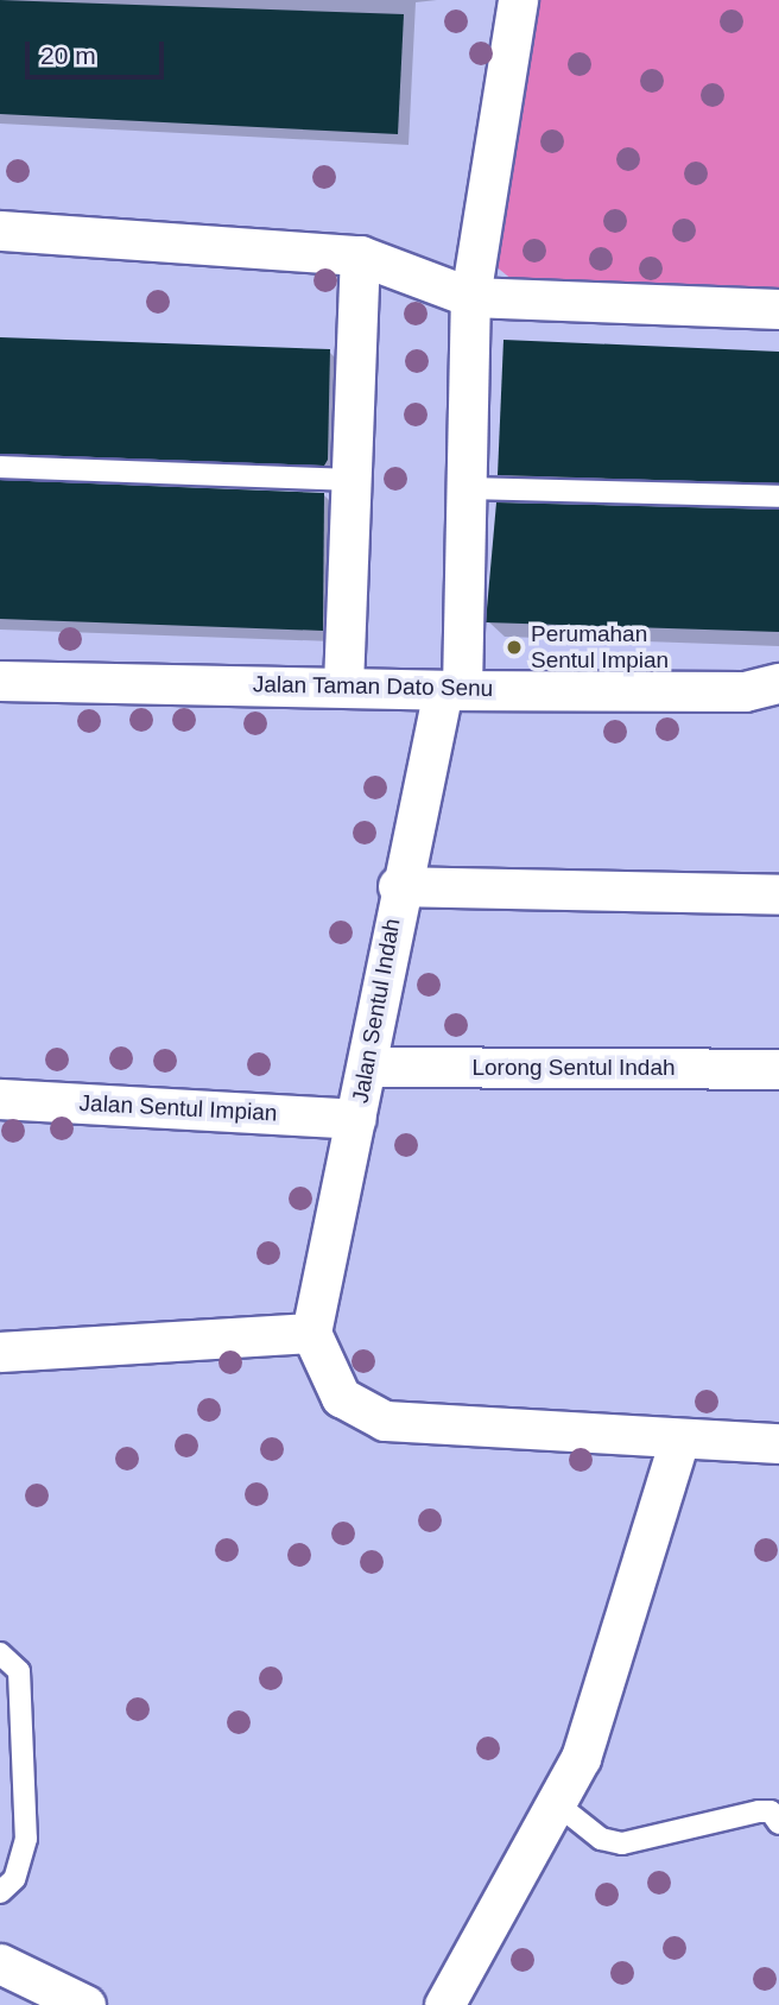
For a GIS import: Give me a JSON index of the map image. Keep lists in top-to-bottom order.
{
  "streets": {
    "street": [
      "Jalan Taman Dato Senu",
      "Jalan Sentul Indah",
      "Lorong Sentul Indah",
      "Jalan Sentul Impian"
    ]
  },
  "crossings": [
    ["Jalan Taman Dato Senu", "Jalan Sentul Indah"],
    ["Jalan Sentul Indah", "Lorong Sentul Indah"],
    ["Jalan Sentul Indah", "Jalan Sentul Impian"]
  ],
  "places": ["Perumahan Sentul Impian"],
  "scale_bar": "20 m"
}
